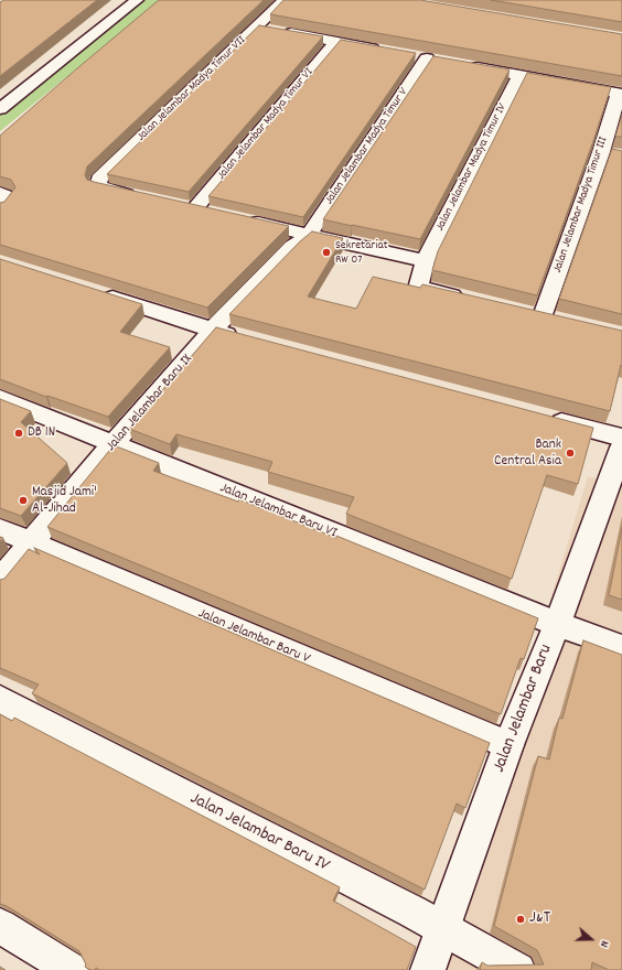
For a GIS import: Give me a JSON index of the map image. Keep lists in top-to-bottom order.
{
  "streets": {
    "street": [
      "Jalan Jelambar Madya Timur VII",
      "Jalan Jelambar Madya Timur VI",
      "Jalan Jelambar Madya Timur V",
      "Jalan Jelambar Madya Timur IV",
      "Jalan Jelambar Madya Timur III",
      "Jalan Jelambar Baru IX",
      "Jalan Jelambar Baru VI",
      "Jalan Jelambar Baru V",
      "Jalan Jelambar Baru",
      "Jalan Jelambar Baru IV"
    ]
  },
  "crossings": [
    ["Jalan Jelambar Madya Timur V", "Jalan Jelambar Baru IX"],
    ["Jalan Jelambar Baru IX", "Jalan Jelambar Baru VI"],
    ["Jalan Jelambar Baru IX", "Jalan Jelambar Baru V"],
    ["Jalan Jelambar Baru VI", "Jalan Jelambar Baru"],
    ["Jalan Jelambar Baru V", "Jalan Jelambar Baru"],
    ["Jalan Jelambar Baru", "Jalan Jelambar Baru IV"]
  ],
  "places": [
    "Sekretariat RW 07",
    "DB 1N",
    "Bank Central Asia",
    "Masjid Jami' Al-Jihad",
    "J&T"
  ],
  "north": "right"
}
